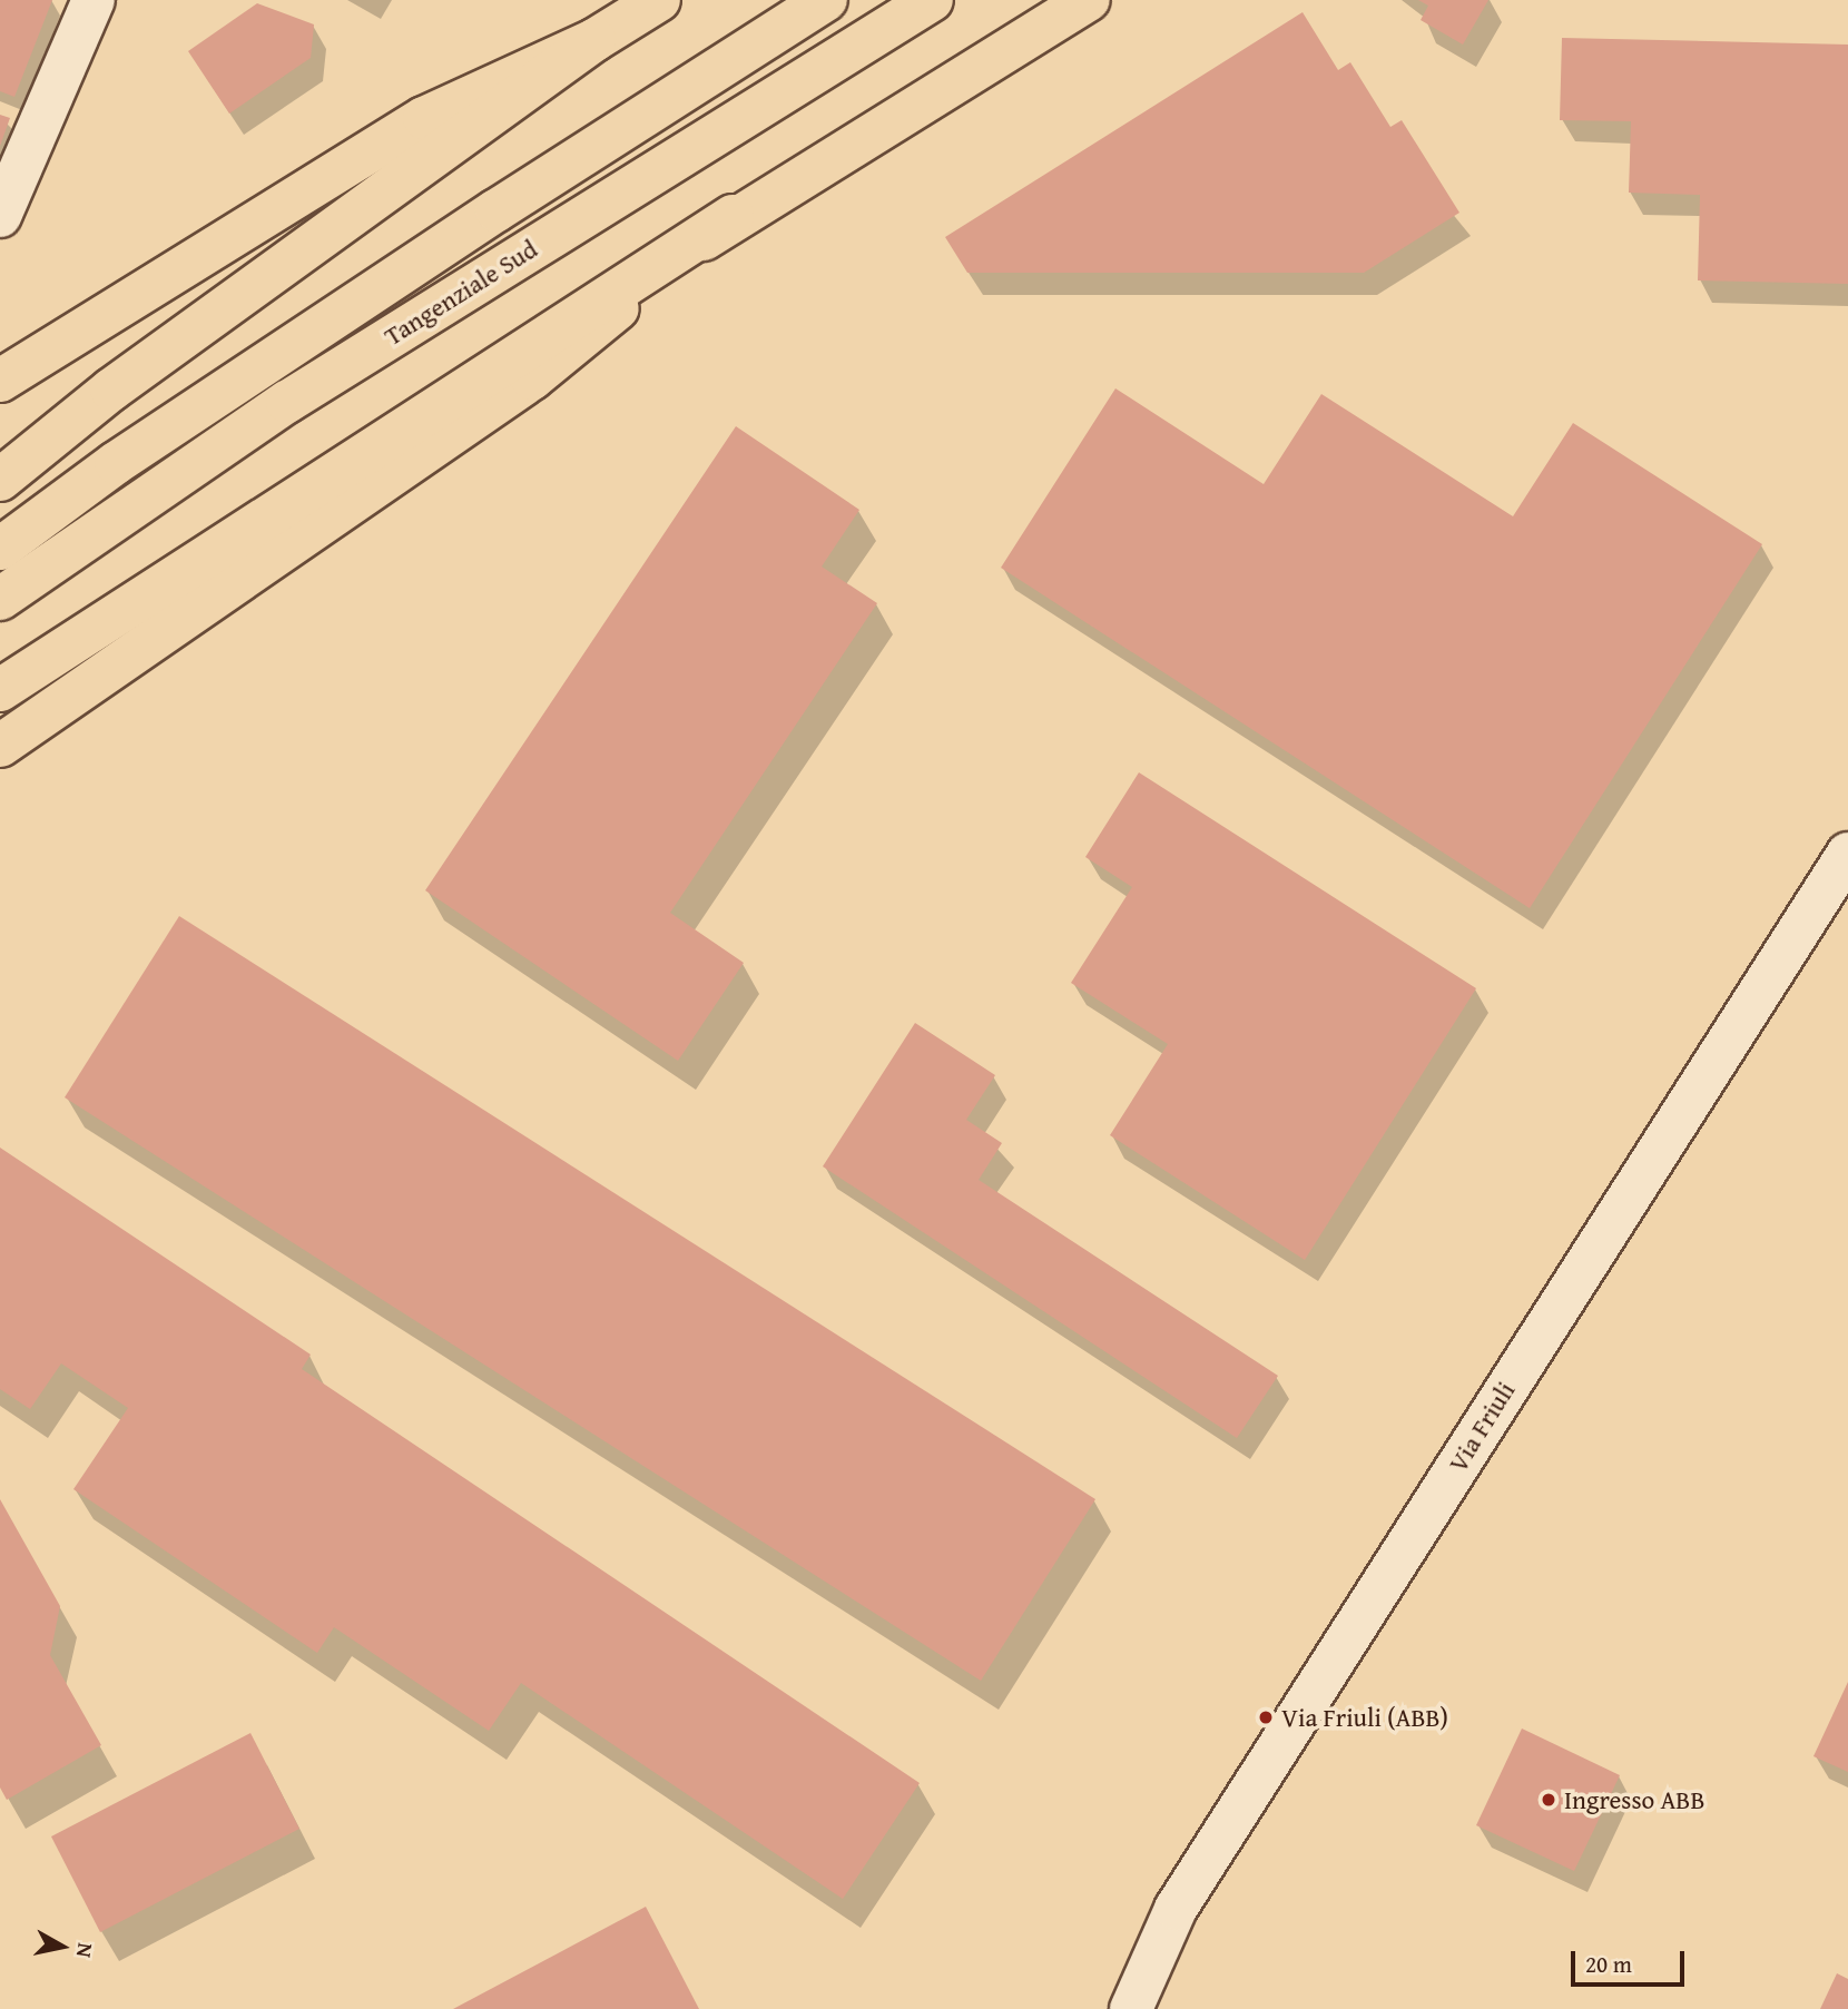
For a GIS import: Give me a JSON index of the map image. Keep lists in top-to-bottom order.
{
  "streets": {
    "main road": ["Tangenziale Sud"],
    "street": ["Via Friuli"]
  },
  "places": ["Via Friuli (ABB)", "Ingresso ABB"],
  "scale_bar": "20 m",
  "north": "right"
}
